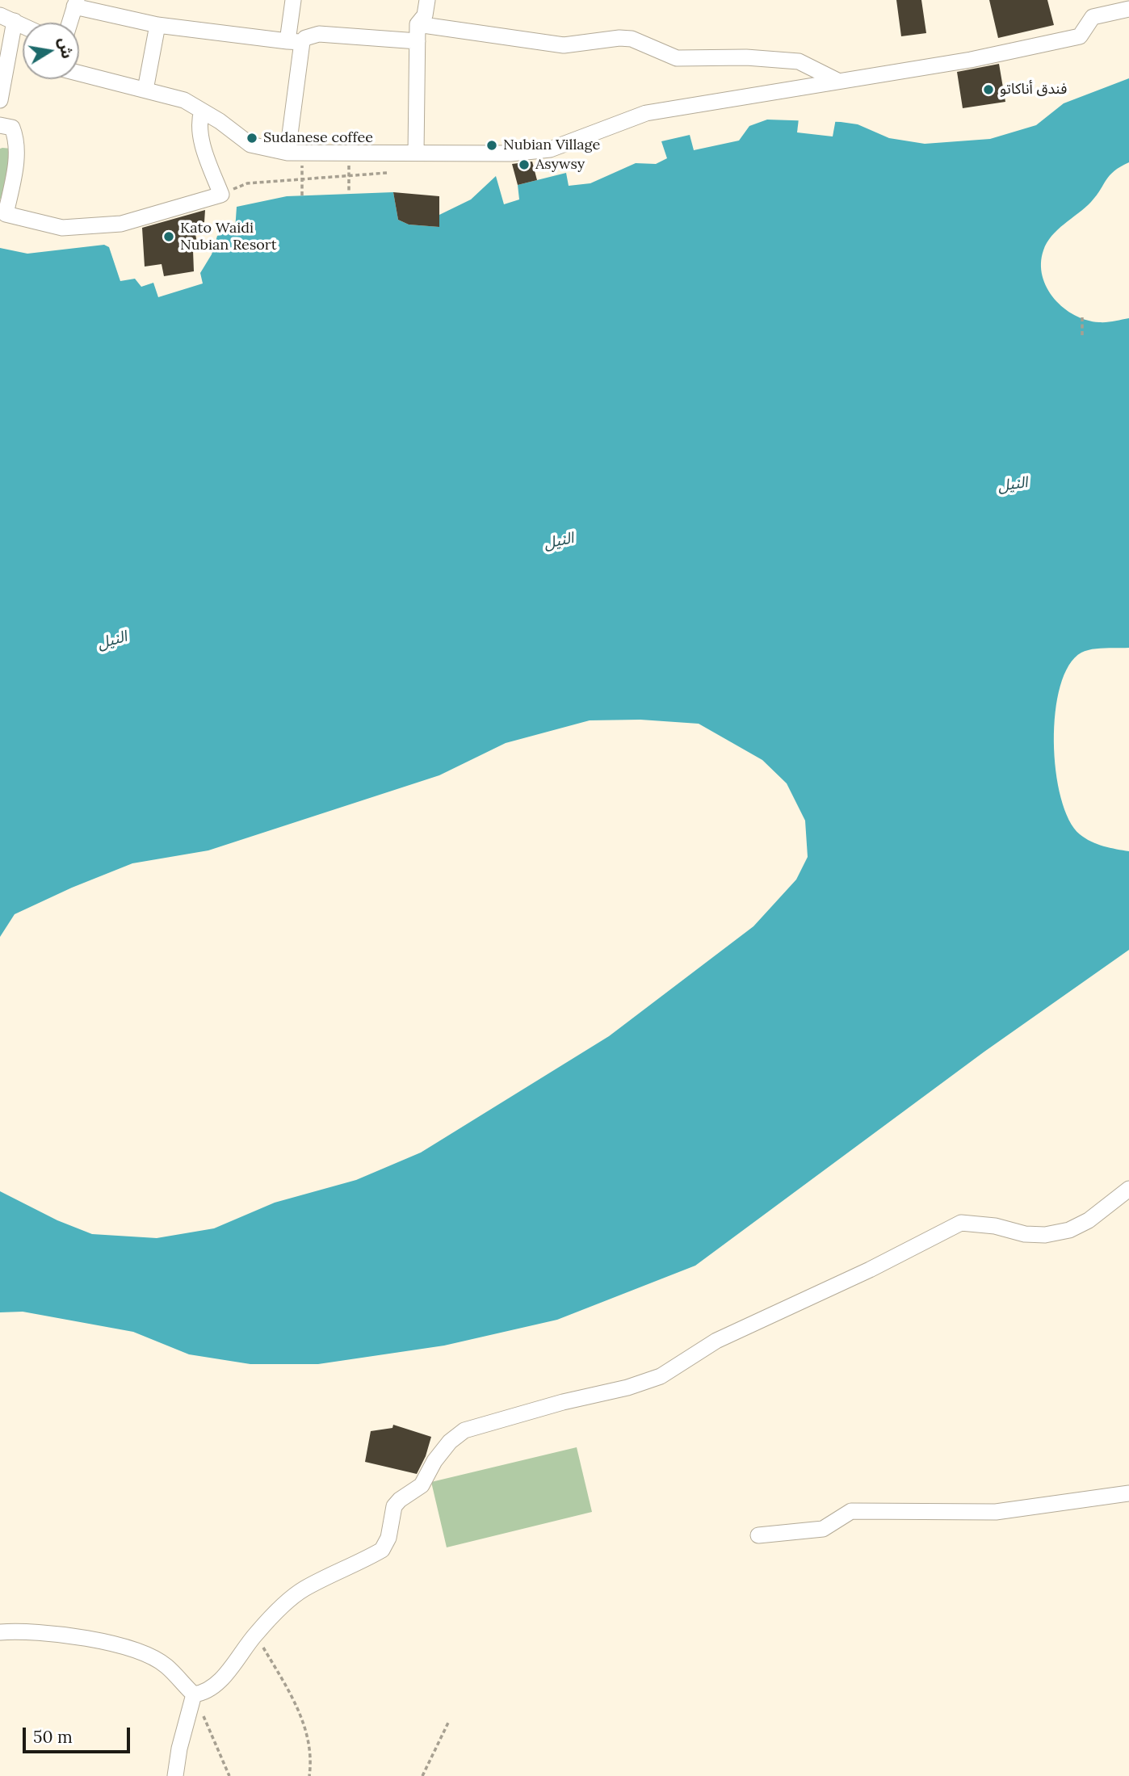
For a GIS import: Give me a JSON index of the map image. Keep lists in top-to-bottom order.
{
  "water": ["النيل"],
  "places": [
    "فندق أناكاتو",
    "Sudanese coffee",
    "Nubian Village",
    "Asywsy",
    "Kato Waidi Nubian Resort"
  ],
  "scale_bar": "50 m",
  "north": "right"
}
